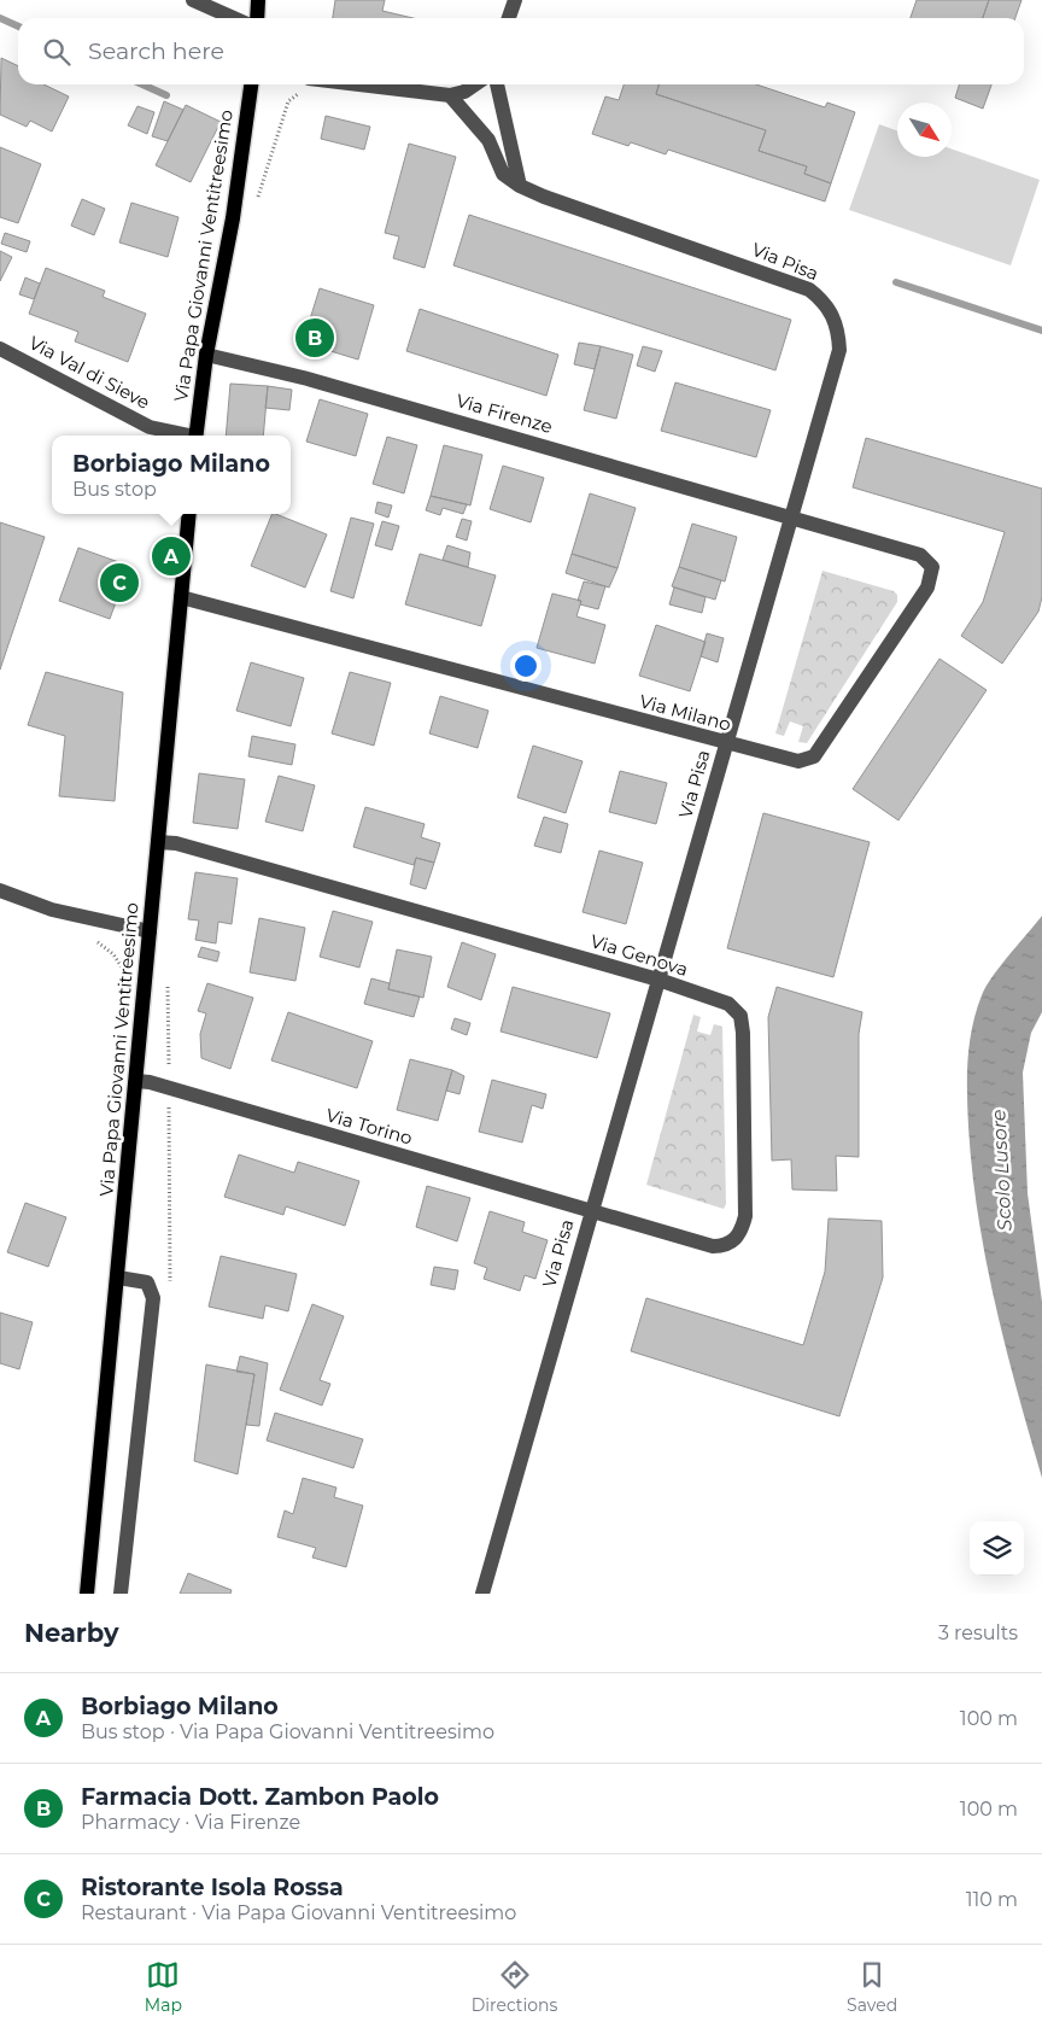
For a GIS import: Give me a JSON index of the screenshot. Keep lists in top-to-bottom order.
{
  "streets": {
    "main road": ["Via Papa Giovanni Ventitreesimo"],
    "street": [
      "Via Pisa",
      "Via Val di Sieve",
      "Via Firenze",
      "Via Milano",
      "Via Genova",
      "Via Torino"
    ]
  },
  "crossings": [
    ["Via Papa Giovanni Ventitreesimo", "Via Firenze"],
    ["Via Papa Giovanni Ventitreesimo", "Via Milano"],
    ["Via Papa Giovanni Ventitreesimo", "Via Genova"],
    ["Via Papa Giovanni Ventitreesimo", "Via Torino"],
    ["Via Pisa", "Via Firenze"],
    ["Via Pisa", "Via Milano"],
    ["Via Pisa", "Via Genova"],
    ["Via Pisa", "Via Torino"],
    ["Via Firenze", "Via Milano"],
    ["Via Genova", "Via Torino"]
  ],
  "water": ["Scolo Lusore"],
  "north": "bottom right",
  "page": {
    "search": "Search here",
    "pins": ["B", "A", "C"],
    "popup": ["Borbiago Milano", "Bus stop"],
    "heading": ["Nearby", "3 results"],
    "list": [
      {
        "mark": "A",
        "name": "Borbiago Milano",
        "note": "Bus stop · Via Papa Giovanni Ventitreesimo",
        "value": "100 m"
      },
      {
        "mark": "B",
        "name": "Farmacia Dott. Zambon Paolo",
        "note": "Pharmacy · Via Firenze",
        "value": "100 m"
      },
      {
        "mark": "C",
        "name": "Ristorante Isola Rossa",
        "note": "Restaurant · Via Papa Giovanni Ventitreesimo",
        "value": "110 m"
      }
    ],
    "nav": ["Map", "Directions", "Saved"]
  }
}
